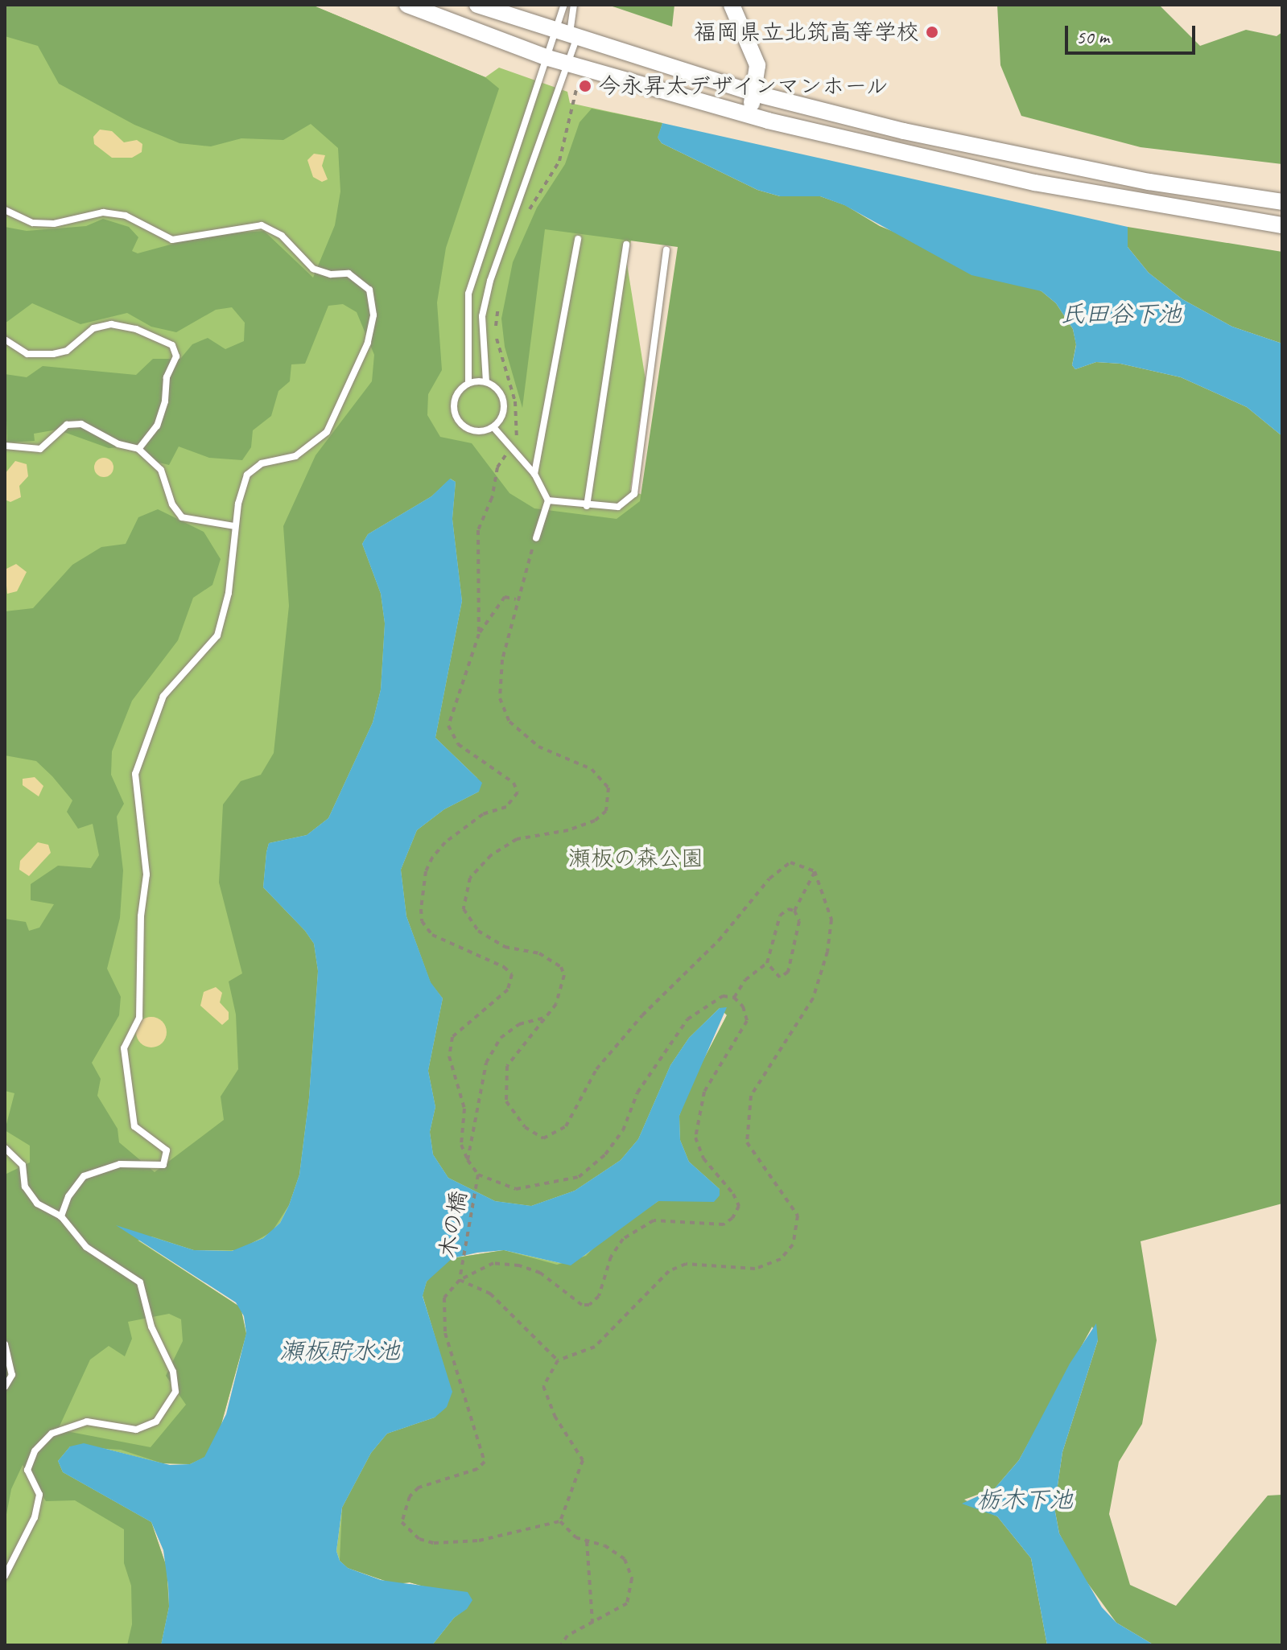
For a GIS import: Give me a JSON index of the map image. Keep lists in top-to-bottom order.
{
  "streets": {
    "path": ["木の橋"]
  },
  "water": ["氏田谷下池", "瀬板貯水池", "栃木下池"],
  "parks": ["瀬板の森公園"],
  "places": ["福岡県立北筑高等学校", "今永昇太デザインマンホール"],
  "scale_bar": "50 m"
}
